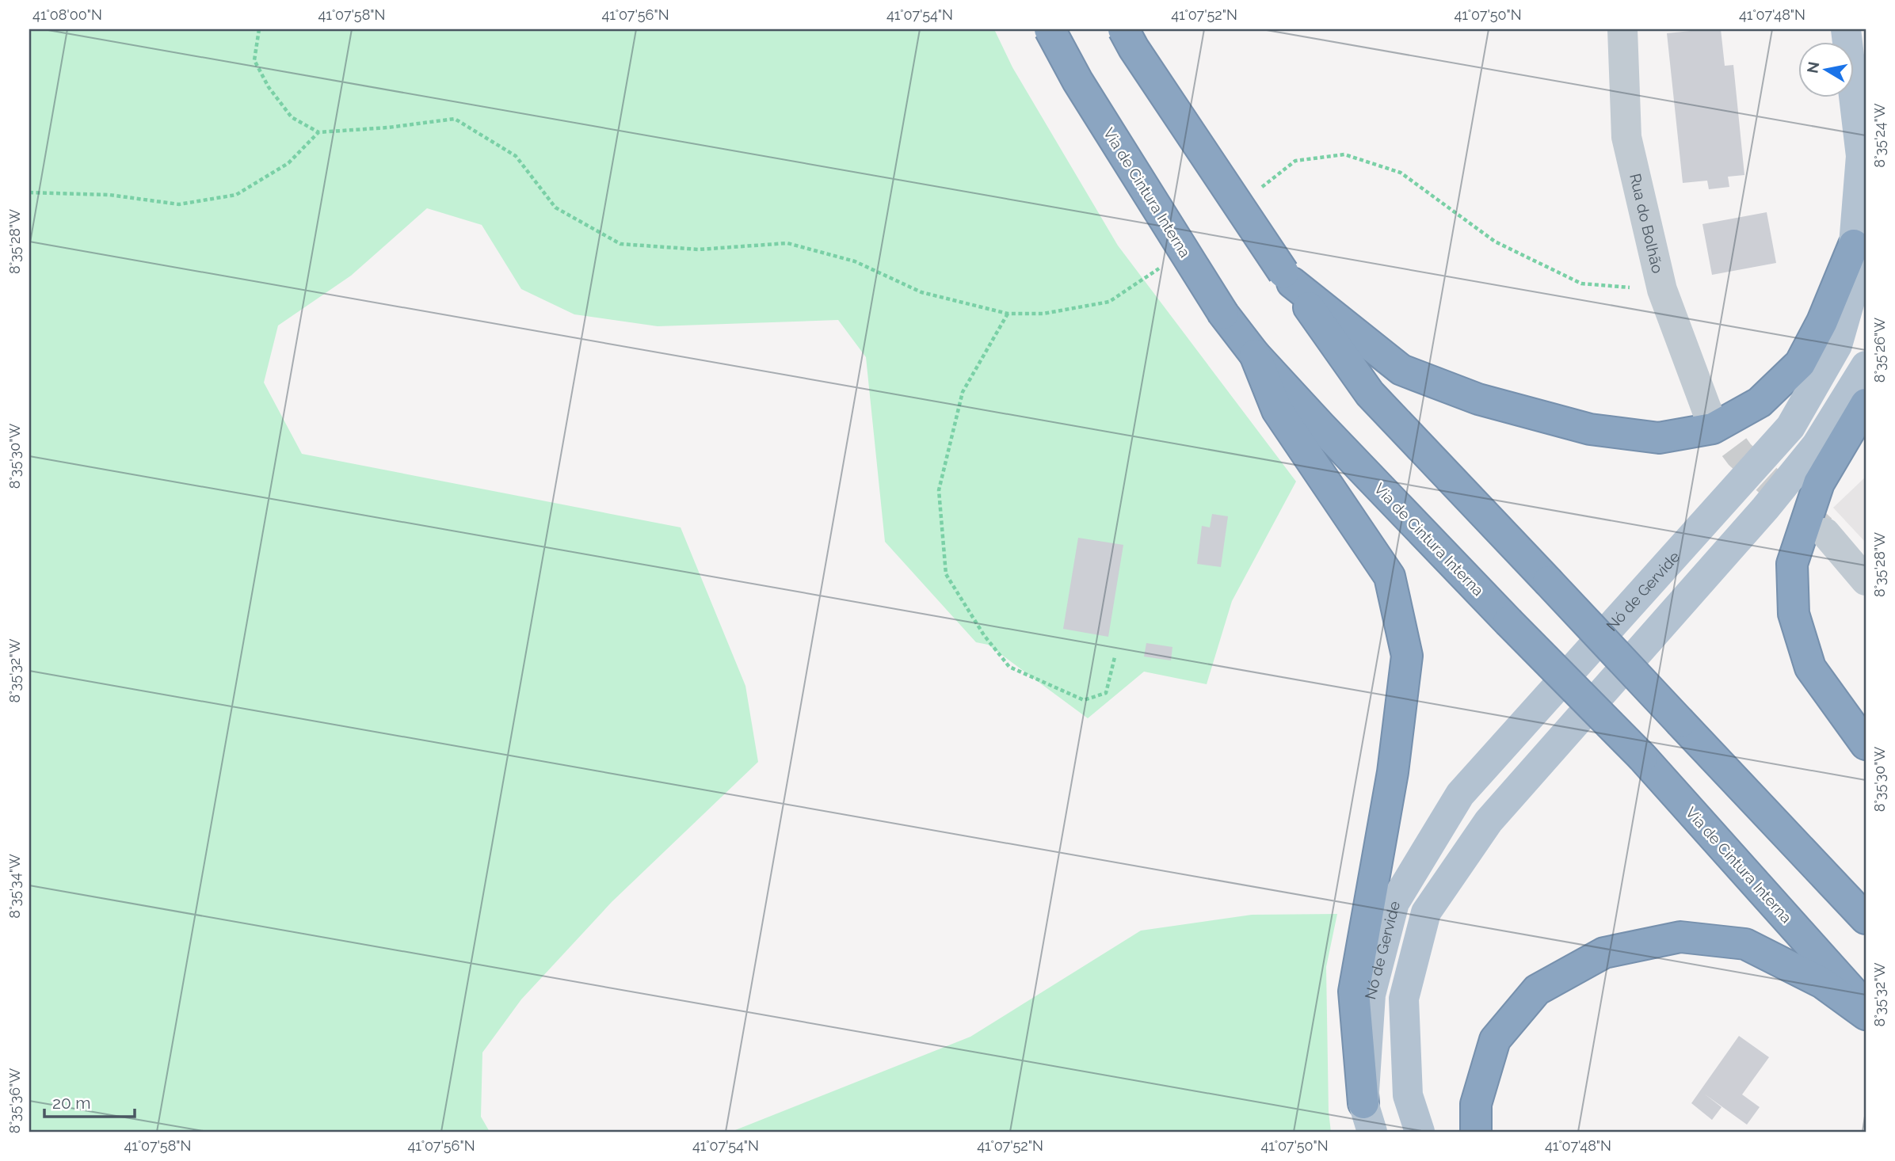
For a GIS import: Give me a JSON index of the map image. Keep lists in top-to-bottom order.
{
  "streets": {
    "highway": ["Via de Cintura Interna"],
    "main road": ["Nó de Gervide"],
    "street": ["Rua do Bolhão"]
  },
  "scale_bar": "20 m",
  "north": "left",
  "coordinates": [
    "41°08'00\"N",
    "41°07'58\"N",
    "41°07'56\"N",
    "41°07'54\"N",
    "41°07'52\"N",
    "41°07'50\"N",
    "41°07'48\"N",
    "8°35'24\"W",
    "8°35'28\"W",
    "8°35'26\"W",
    "8°35'30\"W",
    "8°35'32\"W",
    "8°35'34\"W",
    "8°35'36\"W"
  ]
}
